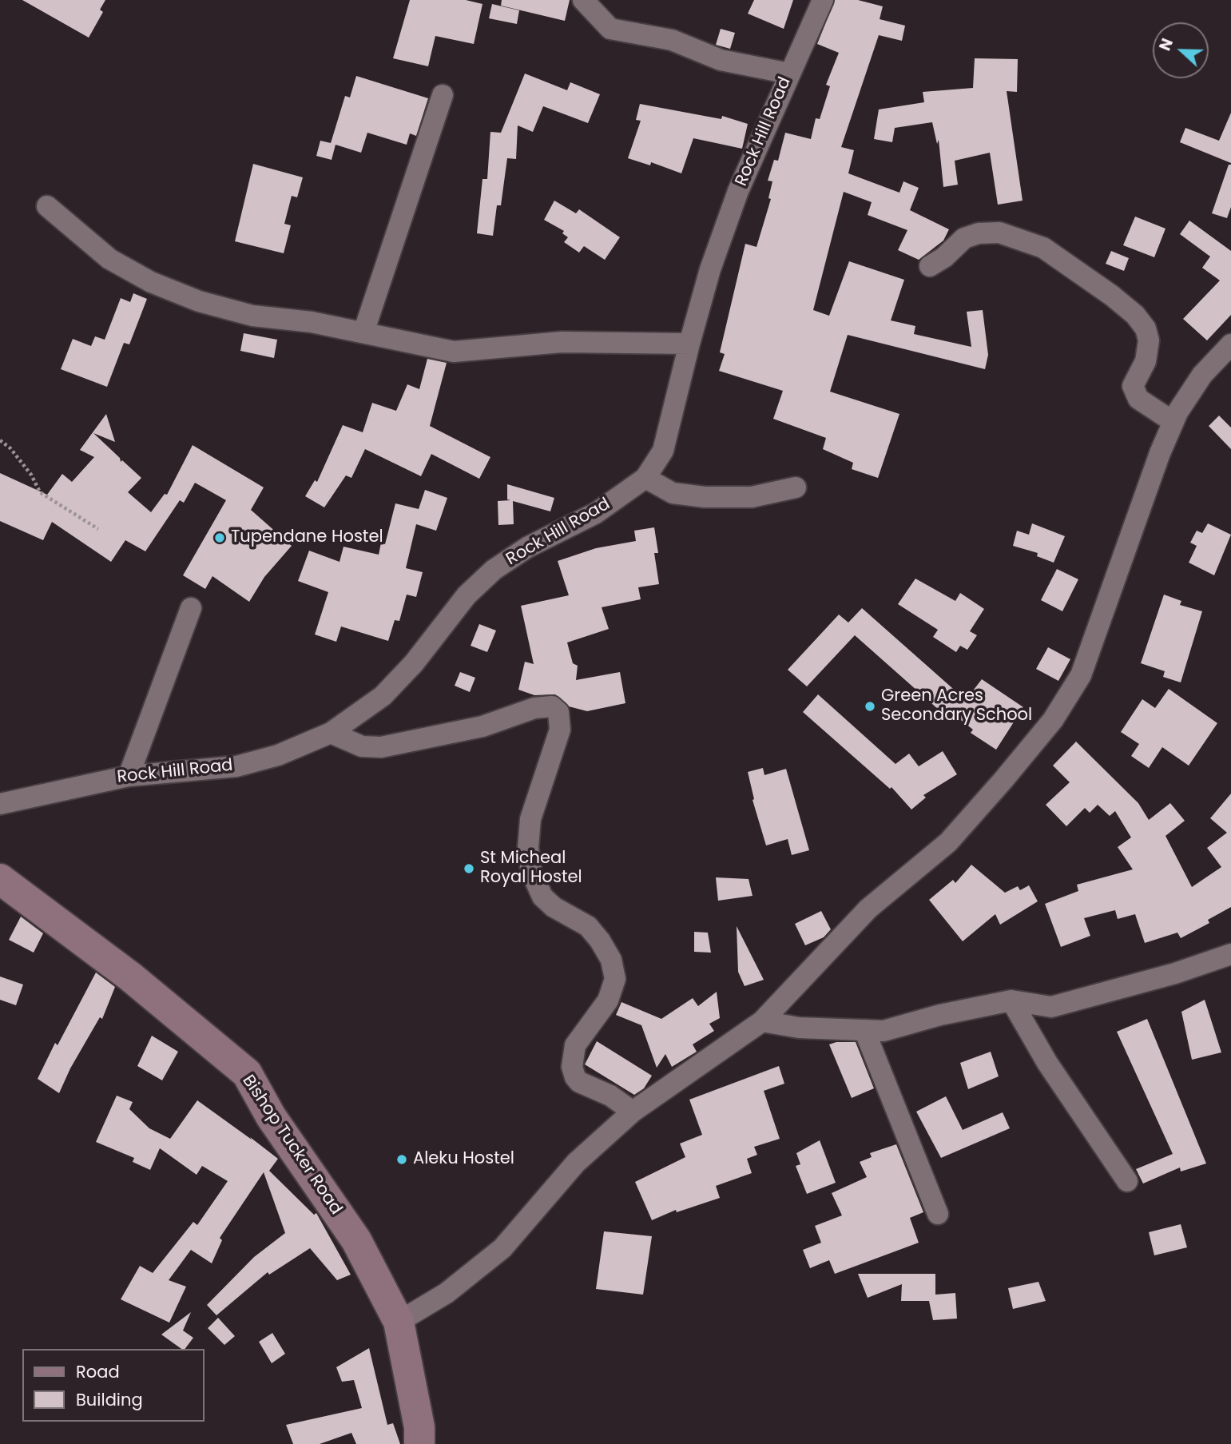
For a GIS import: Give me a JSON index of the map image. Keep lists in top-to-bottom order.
{
  "streets": {
    "main road": ["Bishop Tucker Road"],
    "street": ["Rock Hill Road"]
  },
  "places": [
    "Tupendane Hostel",
    "Green Acres Secondary School",
    "St Micheal Royal Hostel",
    "Aleku Hostel"
  ],
  "legend": ["Road", "Building"],
  "north": "left"
}
